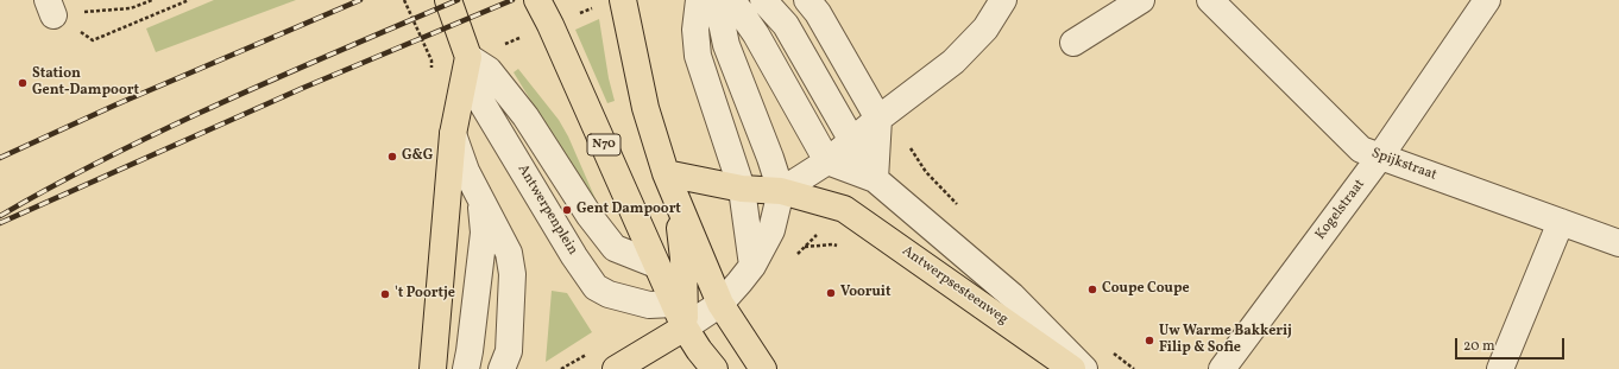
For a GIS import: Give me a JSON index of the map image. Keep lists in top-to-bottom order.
{
  "streets": {
    "main road": ["N70", "Antwerpsesteenweg"],
    "street": ["Spijkstraat", "Antwerpenplein", "Kogelstraat"]
  },
  "crossings": [
    ["N70", "Antwerpenplein"],
    ["Spijkstraat", "Kogelstraat"]
  ],
  "places": [
    "Station Gent-Dampoort",
    "G&G",
    "Gent Dampoort",
    "Coupe Coupe",
    "Vooruit",
    "'t Poortje",
    "Uw Warme Bakkerij Filip & Sofie"
  ],
  "scale_bar": "20 m"
}
